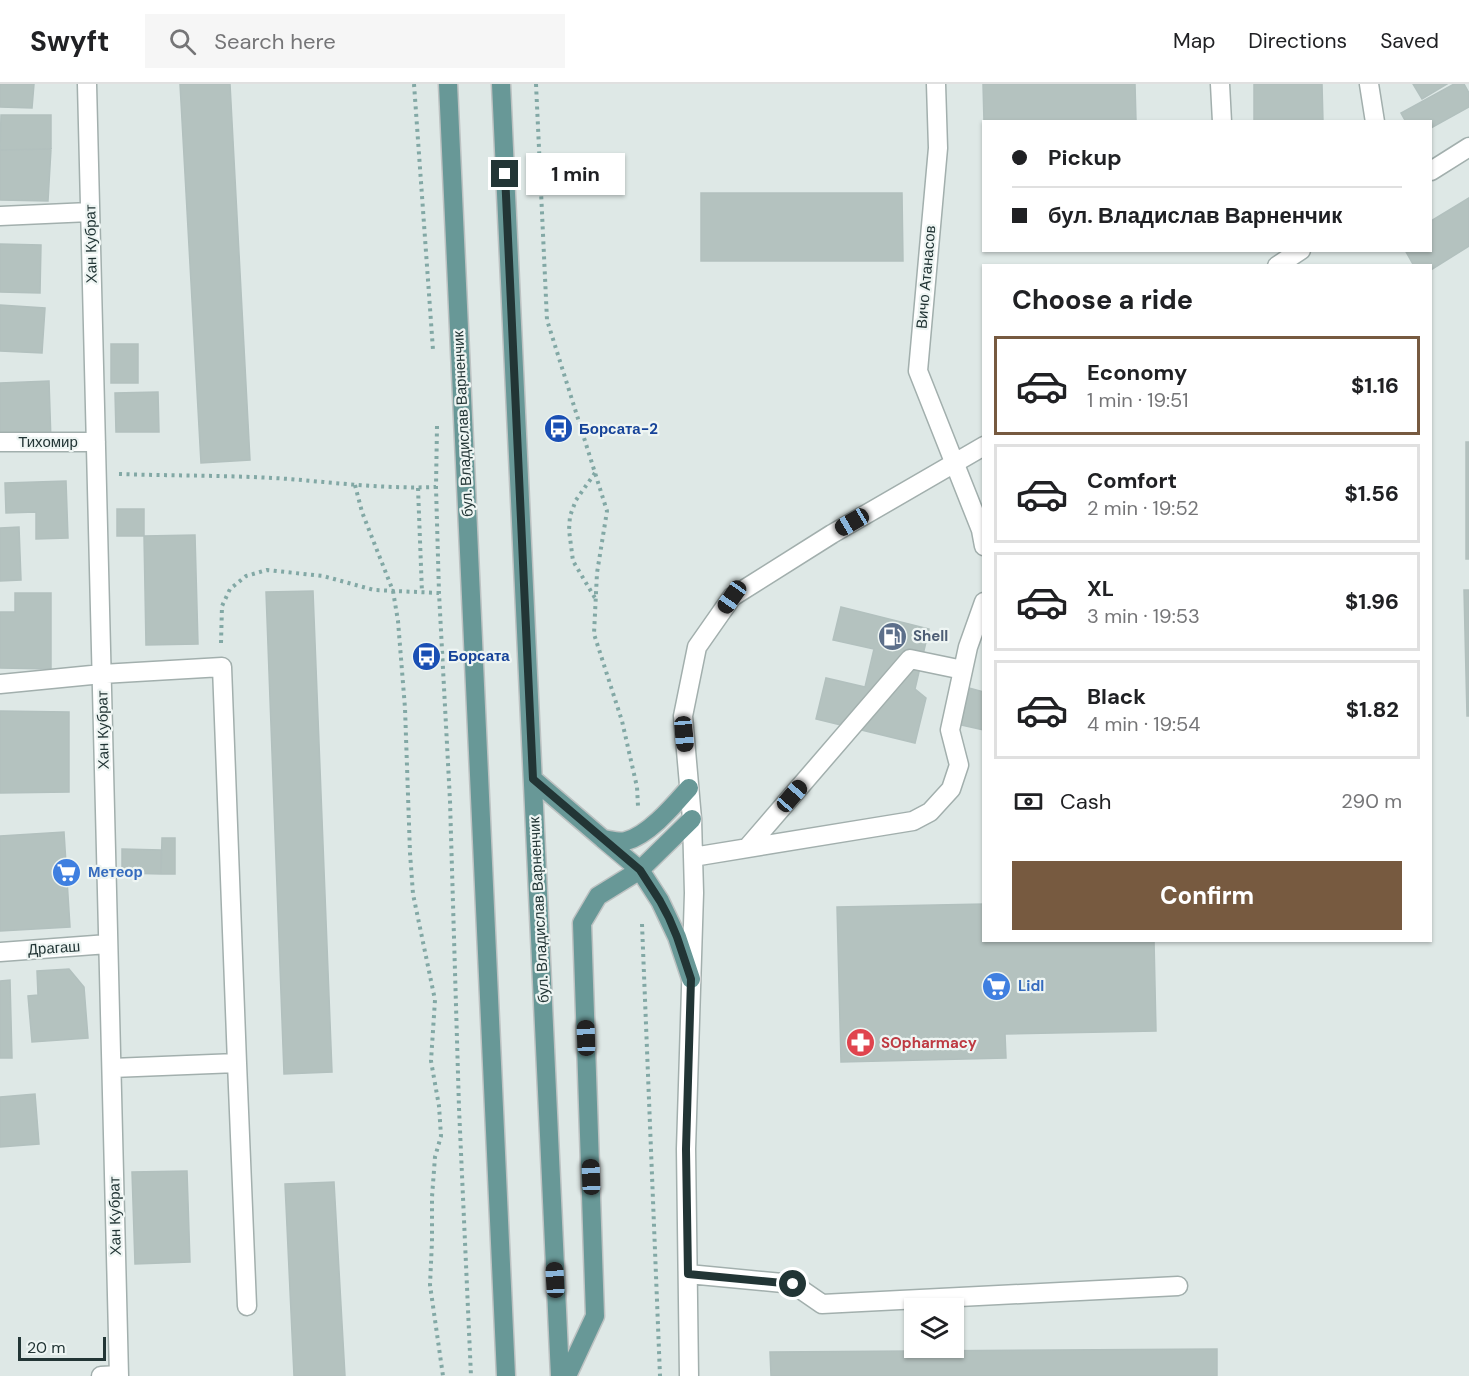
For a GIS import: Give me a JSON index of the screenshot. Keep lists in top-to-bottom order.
{
  "streets": {
    "main road": ["бул. Владислав Варненчик"],
    "street": [
      "Хан Кубрат",
      "Вичо Атанасов",
      "Тихомир",
      "Драгаш"
    ]
  },
  "crossings": [
    ["Хан Кубрат", "Тихомир"],
    ["Хан Кубрат", "Драгаш"]
  ],
  "places": {
    "bus stop": ["Борсата-2", "Борсата"],
    "fuel station": ["Shell"],
    "supermarket": ["Метеор", "Lidl"],
    "pharmacy": ["SOpharmacy"]
  },
  "scale_bar": "20 m",
  "page": {
    "header": "Swyft",
    "search": "Search here",
    "nav": ["Map", "Directions", "Saved"],
    "banner": ["Pickup", "бул. Владислав Варненчик"],
    "bubble": "1 min",
    "heading": "Choose a ride",
    "list": [
      {
        "name": "Economy",
        "note": "1 min · 19:51",
        "value": "$1.16"
      },
      {
        "name": "Comfort",
        "note": "2 min · 19:52",
        "value": "$1.56"
      },
      {
        "name": "XL",
        "note": "3 min · 19:53",
        "value": "$1.96"
      },
      {
        "name": "Black",
        "note": "4 min · 19:54",
        "value": "$1.82"
      }
    ],
    "pay": ["Cash", "290 m"],
    "buttons": "Confirm",
    "scale": "20 m"
  }
}
